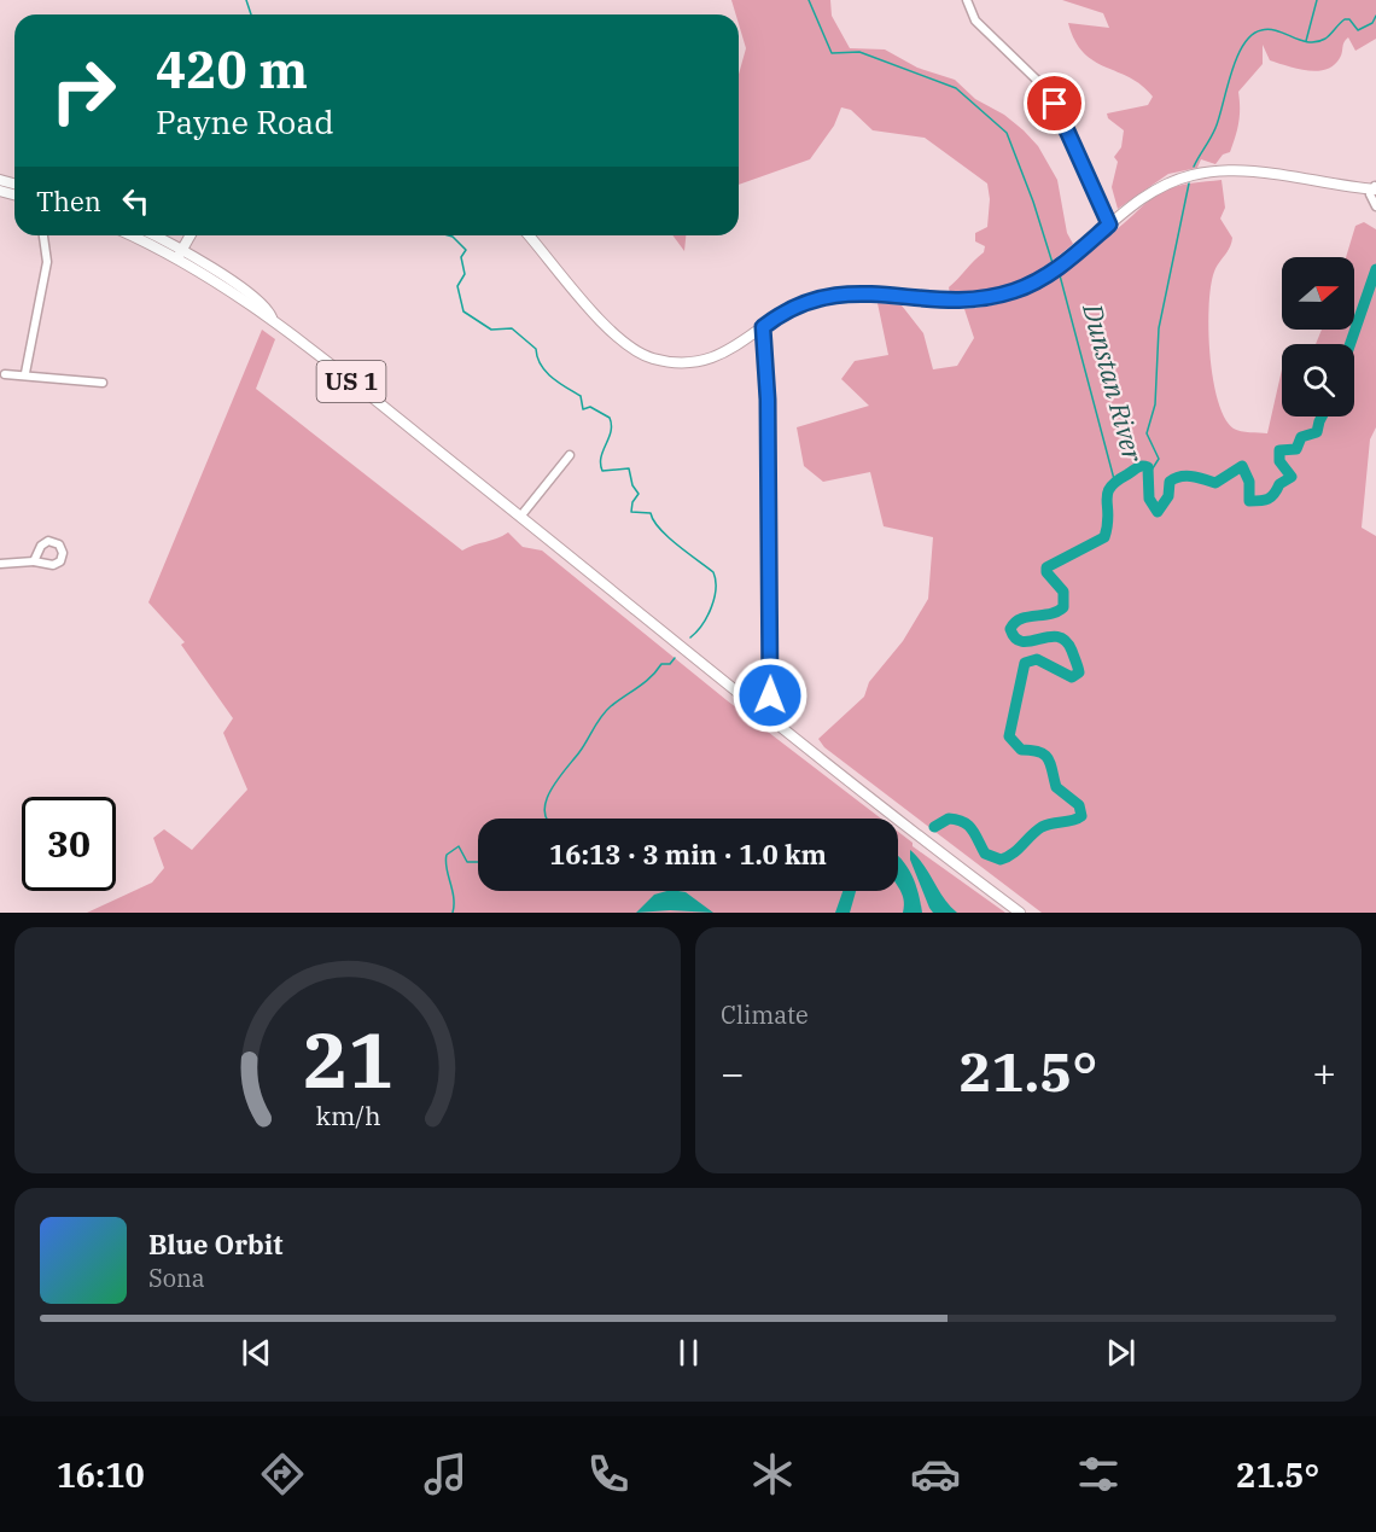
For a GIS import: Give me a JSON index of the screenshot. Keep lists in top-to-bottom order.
{
  "streets": {
    "main road": ["US 1"]
  },
  "water": ["Dunstan River"],
  "north": "right",
  "page": {
    "turn": ["420 m", "Payne Road"],
    "then": "Then",
    "limit": "30",
    "trip": "16:13 · 3 min · 1.0 km",
    "tile": "Climate",
    "heat": ["−", "21.5°", "+"],
    "song": ["Blue Orbit", "Sona"],
    "tabs": ["16:10", "21.5°"],
    "gauge": ["21", "km/h"]
  }
}
